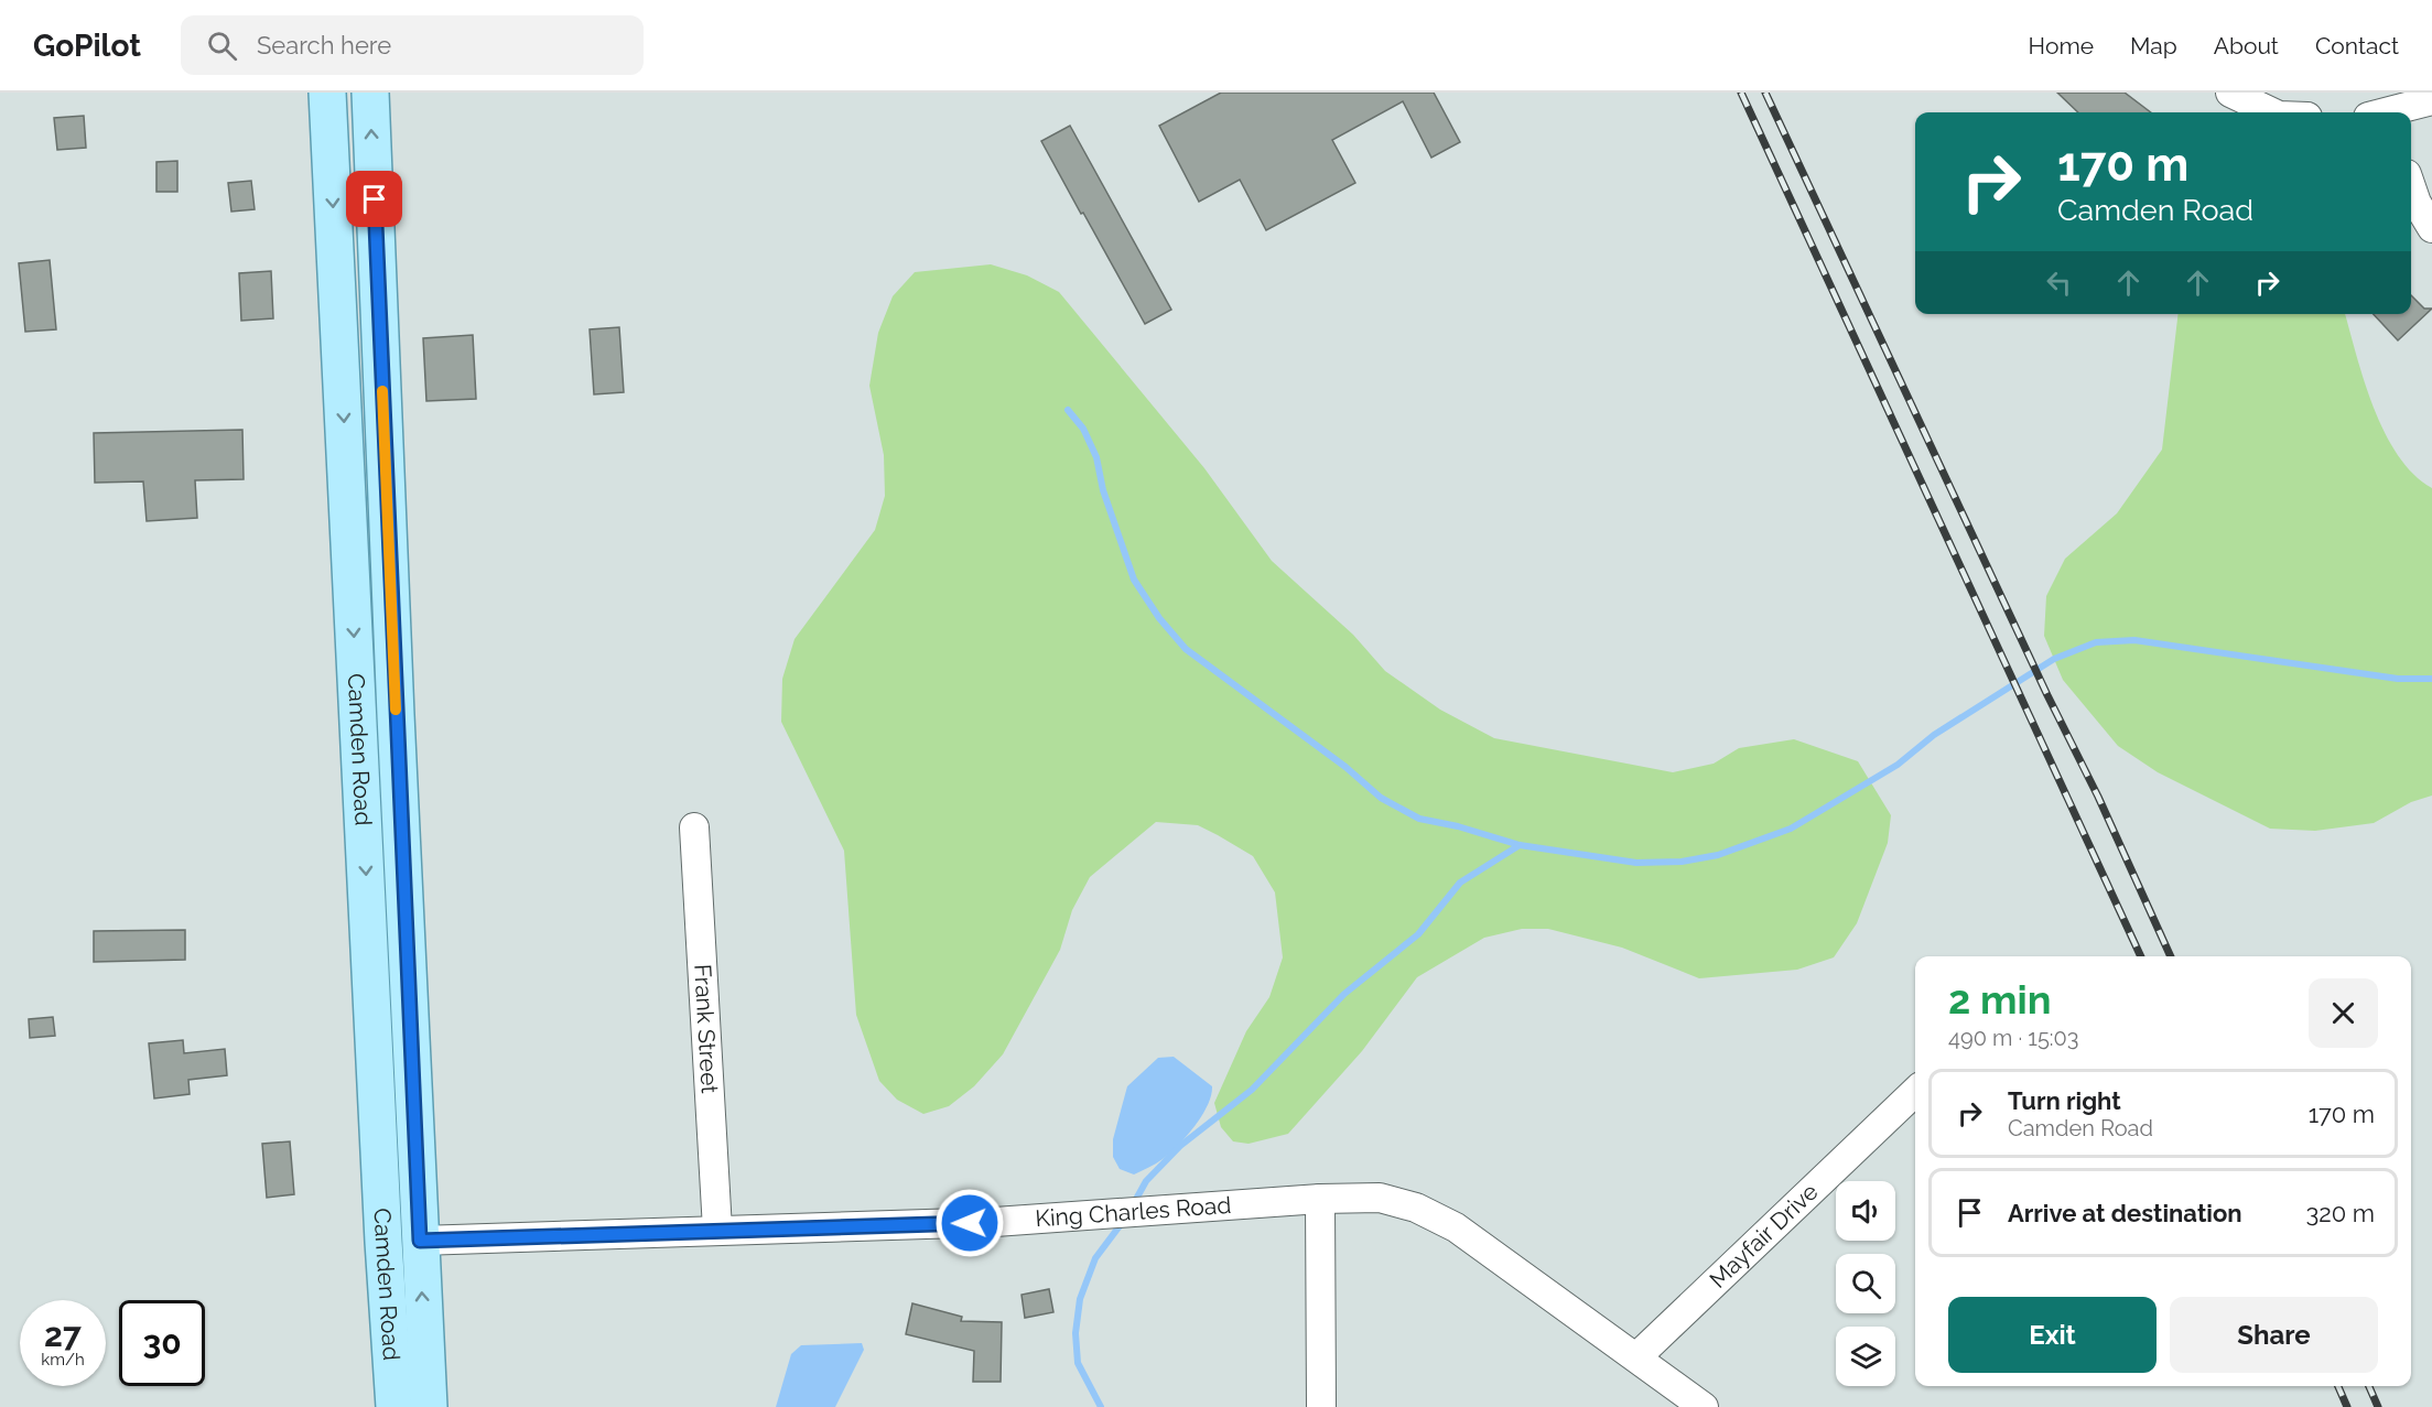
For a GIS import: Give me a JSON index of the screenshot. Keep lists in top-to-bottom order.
{
  "streets": {
    "main road": ["Camden Road"],
    "street": ["Frank Street", "King Charles Road", "Mayfair Drive"]
  },
  "crossings": [
    ["Camden Road", "King Charles Road"],
    ["Frank Street", "King Charles Road"],
    ["King Charles Road", "Mayfair Drive"]
  ],
  "page": {
    "header": "GoPilot",
    "search": "Search here",
    "nav": [
      "Home",
      "Map",
      "About",
      "Contact"
    ],
    "turn": ["170 m", "Camden Road"],
    "heading": ["2 min", "490 m · 15:03"],
    "list": [
      {
        "name": "Turn right",
        "note": "Camden Road",
        "value": "170 m"
      },
      {
        "name": "Arrive at destination",
        "value": "320 m"
      }
    ],
    "buttons": ["Exit", "Share"],
    "speed": "27 km/h",
    "limit": "30"
  }
}
